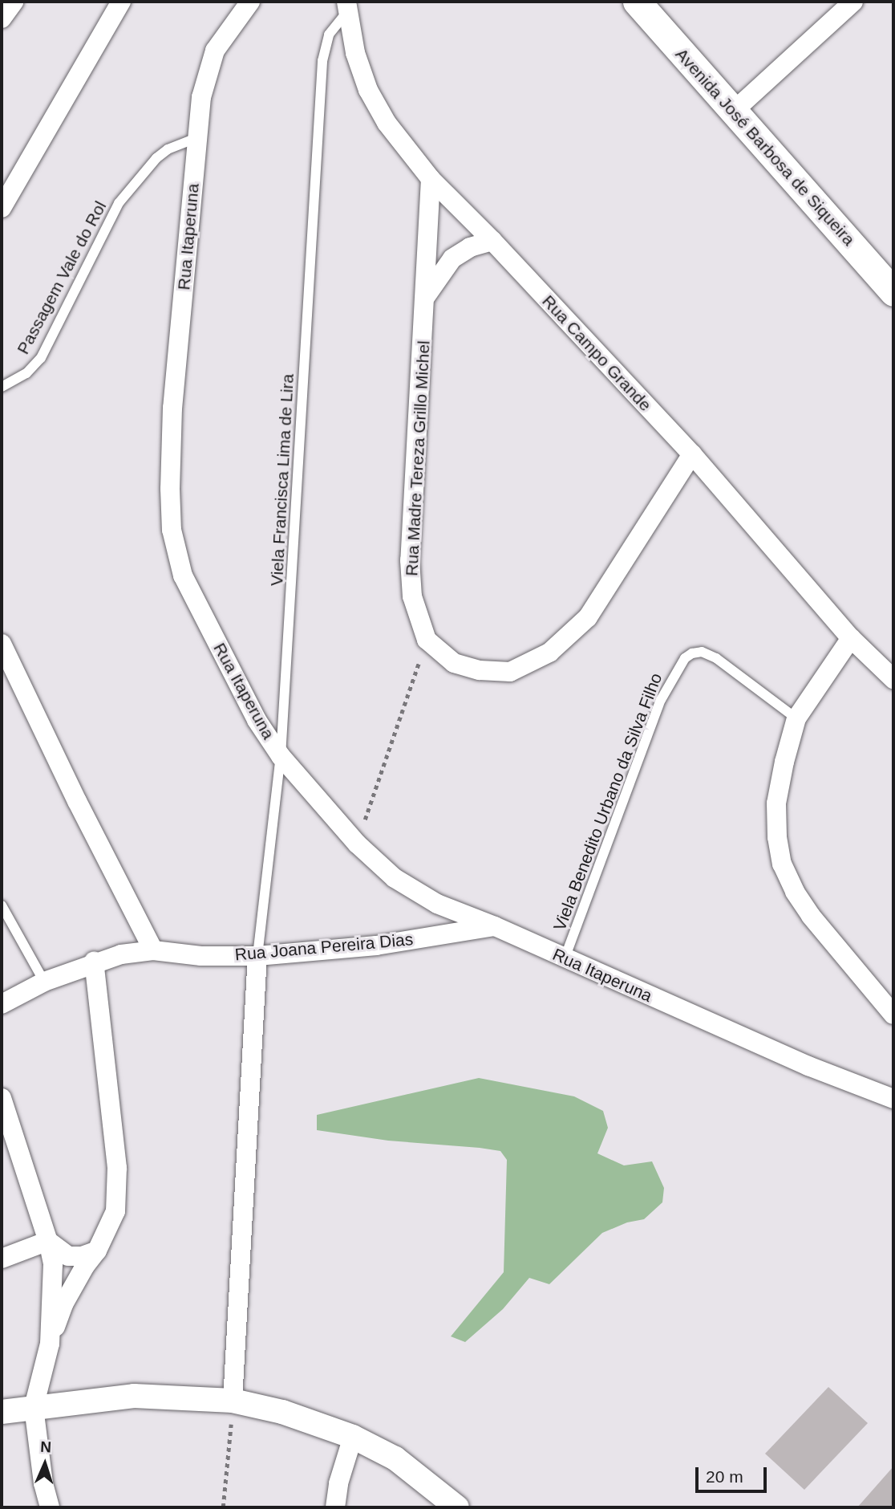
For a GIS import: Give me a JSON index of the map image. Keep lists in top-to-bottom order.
{
  "streets": {
    "main road": ["Avenida José Barbosa de Siqueira"],
    "street": [
      "Rua Itaperuna",
      "Rua Campo Grande",
      "Rua Madre Tereza Grillo Michel",
      "Rua Joana Pereira Dias"
    ],
    "lane": ["Passagem Vale do Rol", "Viela Francisca Lima de Lira", "Viela Benedito Urbano da Silva Filho"]
  },
  "crossings": [
    ["Rua Itaperuna", "Passagem Vale do Rol"],
    ["Rua Itaperuna", "Viela Francisca Lima de Lira"],
    ["Rua Itaperuna", "Viela Benedito Urbano da Silva Filho"],
    ["Rua Itaperuna", "Rua Joana Pereira Dias"],
    ["Rua Campo Grande", "Rua Madre Tereza Grillo Michel"],
    ["Rua Campo Grande", "Viela Francisca Lima de Lira"],
    ["Viela Francisca Lima de Lira", "Rua Joana Pereira Dias"]
  ],
  "scale_bar": "20 m",
  "north": "top"
}
